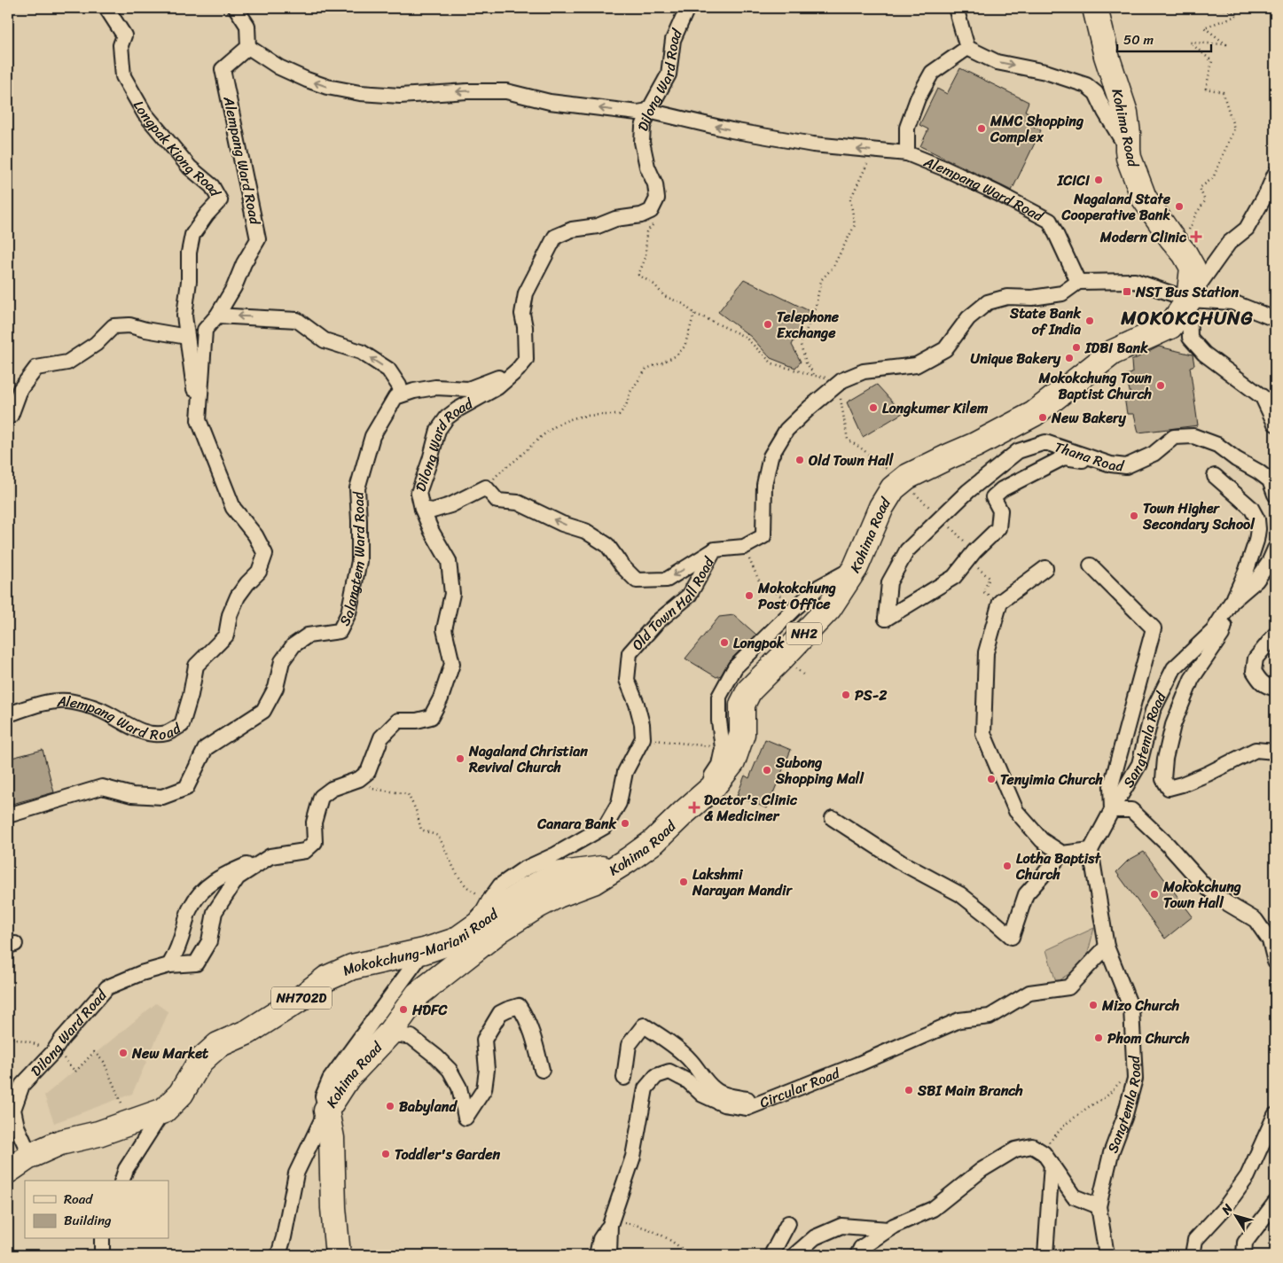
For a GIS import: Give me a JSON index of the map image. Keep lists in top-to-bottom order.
{
  "streets": {
    "highway": [
      "Kohima Road",
      "NH2",
      "Mokokchung-Mariani Road",
      "NH702D"
    ],
    "street": [
      "Dilong Ward Road",
      "Longpak Kiong Road",
      "Alempang Ward Road",
      "Thana Road",
      "Salangtem Ward Road",
      "Old Town Hall Road",
      "Sangtemla Road",
      "Circular Road"
    ]
  },
  "crossings": [
    ["Dilong Ward Road", "Mokokchung-Mariani Road"],
    ["Kohima Road", "Mokokchung-Mariani Road"],
    ["Longpak Kiong Road", "Alempang Ward Road"],
    ["Alempang Ward Road", "Old Town Hall Road"],
    ["Sangtemla Road", "Circular Road"]
  ],
  "districts": ["MOKOKCHUNG"],
  "places": {
    "other": [
      "MMC Shopping Complex",
      "ICICI",
      "Nagaland State Cooperative Bank",
      "State Bank of India",
      "Telephone Exchange",
      "IDBI Bank",
      "Unique Bakery",
      "Mokokchung Town Baptist Church",
      "Longkumer Kilem",
      "New Bakery",
      "Old Town Hall",
      "Town Higher Secondary School",
      "Mokokchung Post Office",
      "Longpok",
      "PS-2",
      "Nagaland Christian Revival Church",
      "Subong Shopping Mall",
      "Tenyimia Church",
      "Canara Bank",
      "Lotha Baptist Church",
      "Lakshmi Narayan Mandir",
      "Mokokchung Town Hall",
      "Mizo Church",
      "HDFC",
      "Phom Church",
      "New Market",
      "SBI Main Branch",
      "Babyland",
      "Toddler's Garden"
    ],
    "health": ["Modern Clinic", "Doctor's Clinic & Mediciner"],
    "transit": ["NST Bus Station"]
  },
  "legend": ["Road", "Building"],
  "scale_bar": "50 m",
  "north": "top left"
}
